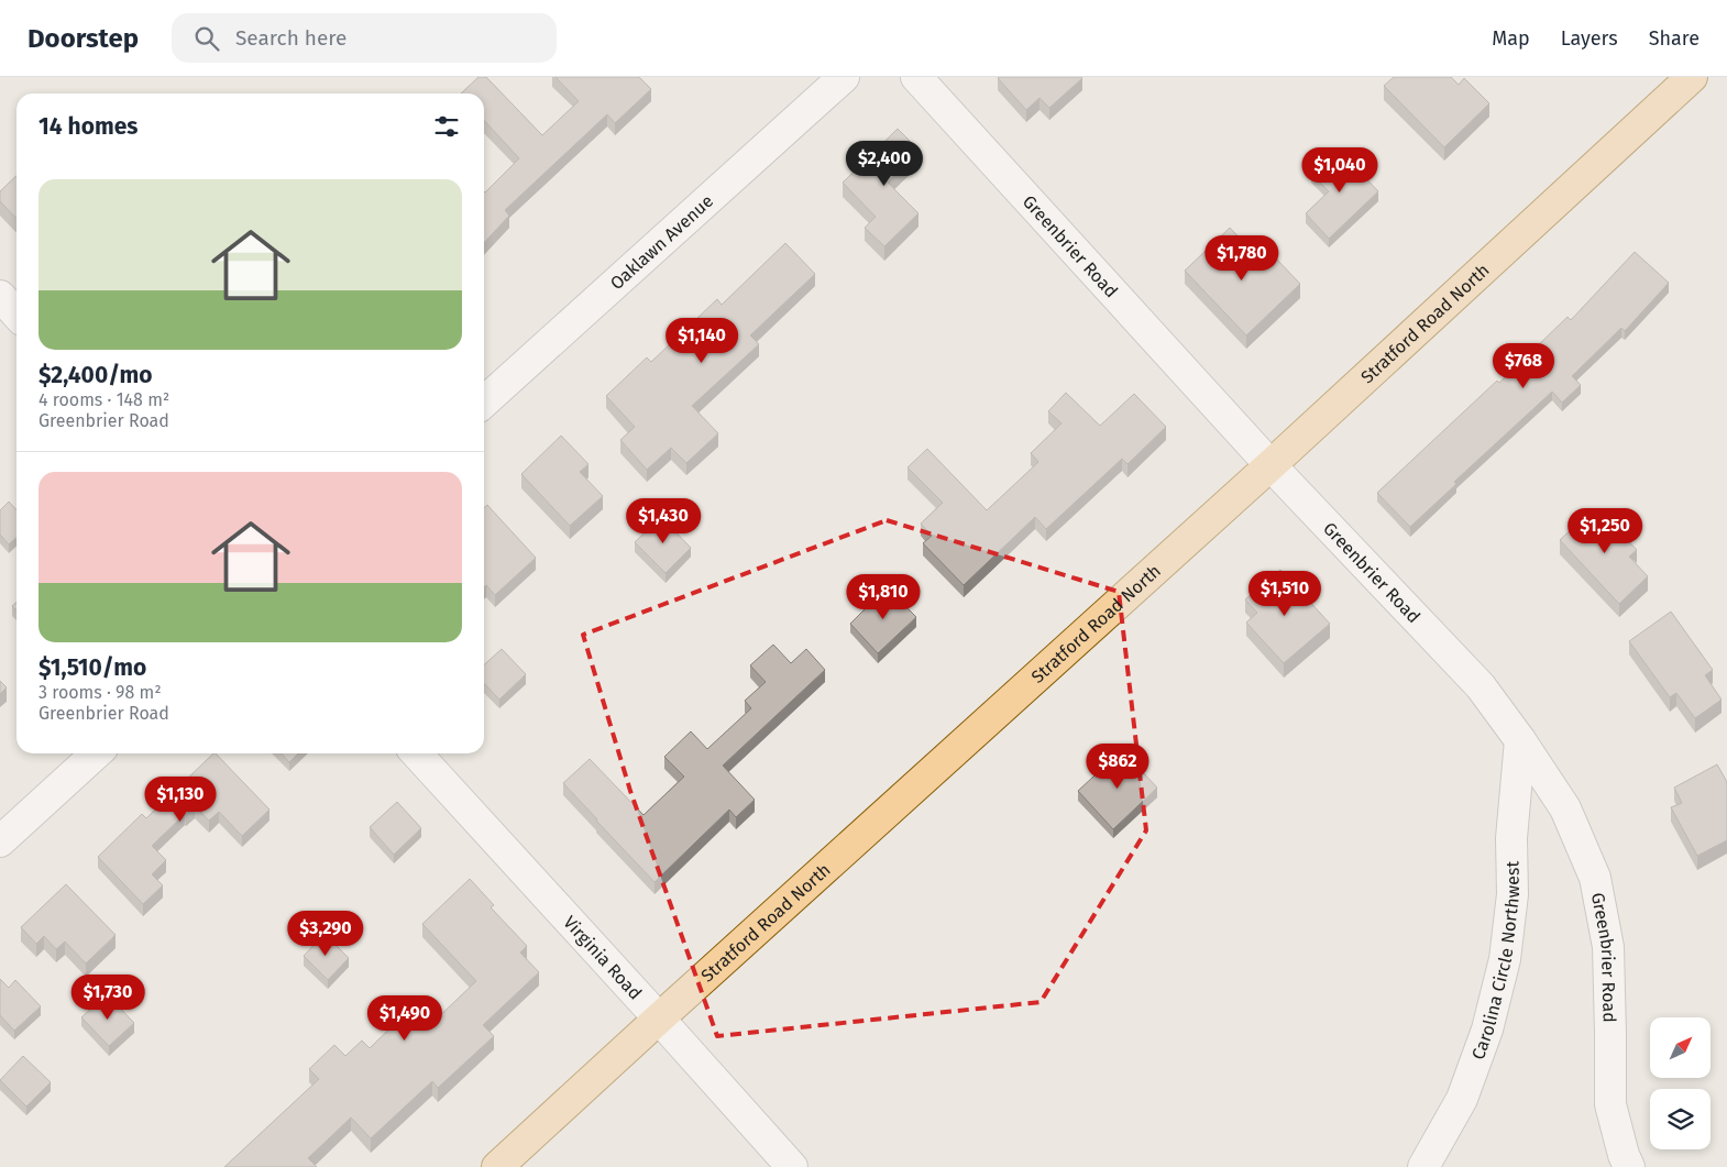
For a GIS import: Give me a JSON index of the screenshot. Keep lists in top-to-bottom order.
{
  "streets": {
    "main road": ["Stratford Road North"],
    "street": [
      "Oaklawn Avenue",
      "Greenbrier Road",
      "Virginia Road",
      "Carolina Circle Northwest"
    ]
  },
  "crossings": [
    ["Greenbrier Road", "Stratford Road North"],
    ["Greenbrier Road", "Carolina Circle Northwest"],
    ["Stratford Road North", "Virginia Road"]
  ],
  "north": "top right",
  "page": {
    "header": "Doorstep",
    "search": "Search here",
    "nav": ["Map", "Layers", "Share"],
    "heading": "14 homes",
    "price": [
      "$2,400",
      "$1,040",
      "$1,780",
      "$1,140",
      "$768",
      "$1,430",
      "$1,250",
      "$1,510",
      "$1,810",
      "$862",
      "$1,130",
      "$3,290",
      "$1,730",
      "$1,490"
    ],
    "list": [
      {
        "name": "$2,400/mo",
        "note": "4 rooms · 148 m² · Greenbrier Road"
      },
      {
        "name": "$1,510/mo",
        "note": "3 rooms · 98 m² · Greenbrier Road"
      }
    ]
  }
}
